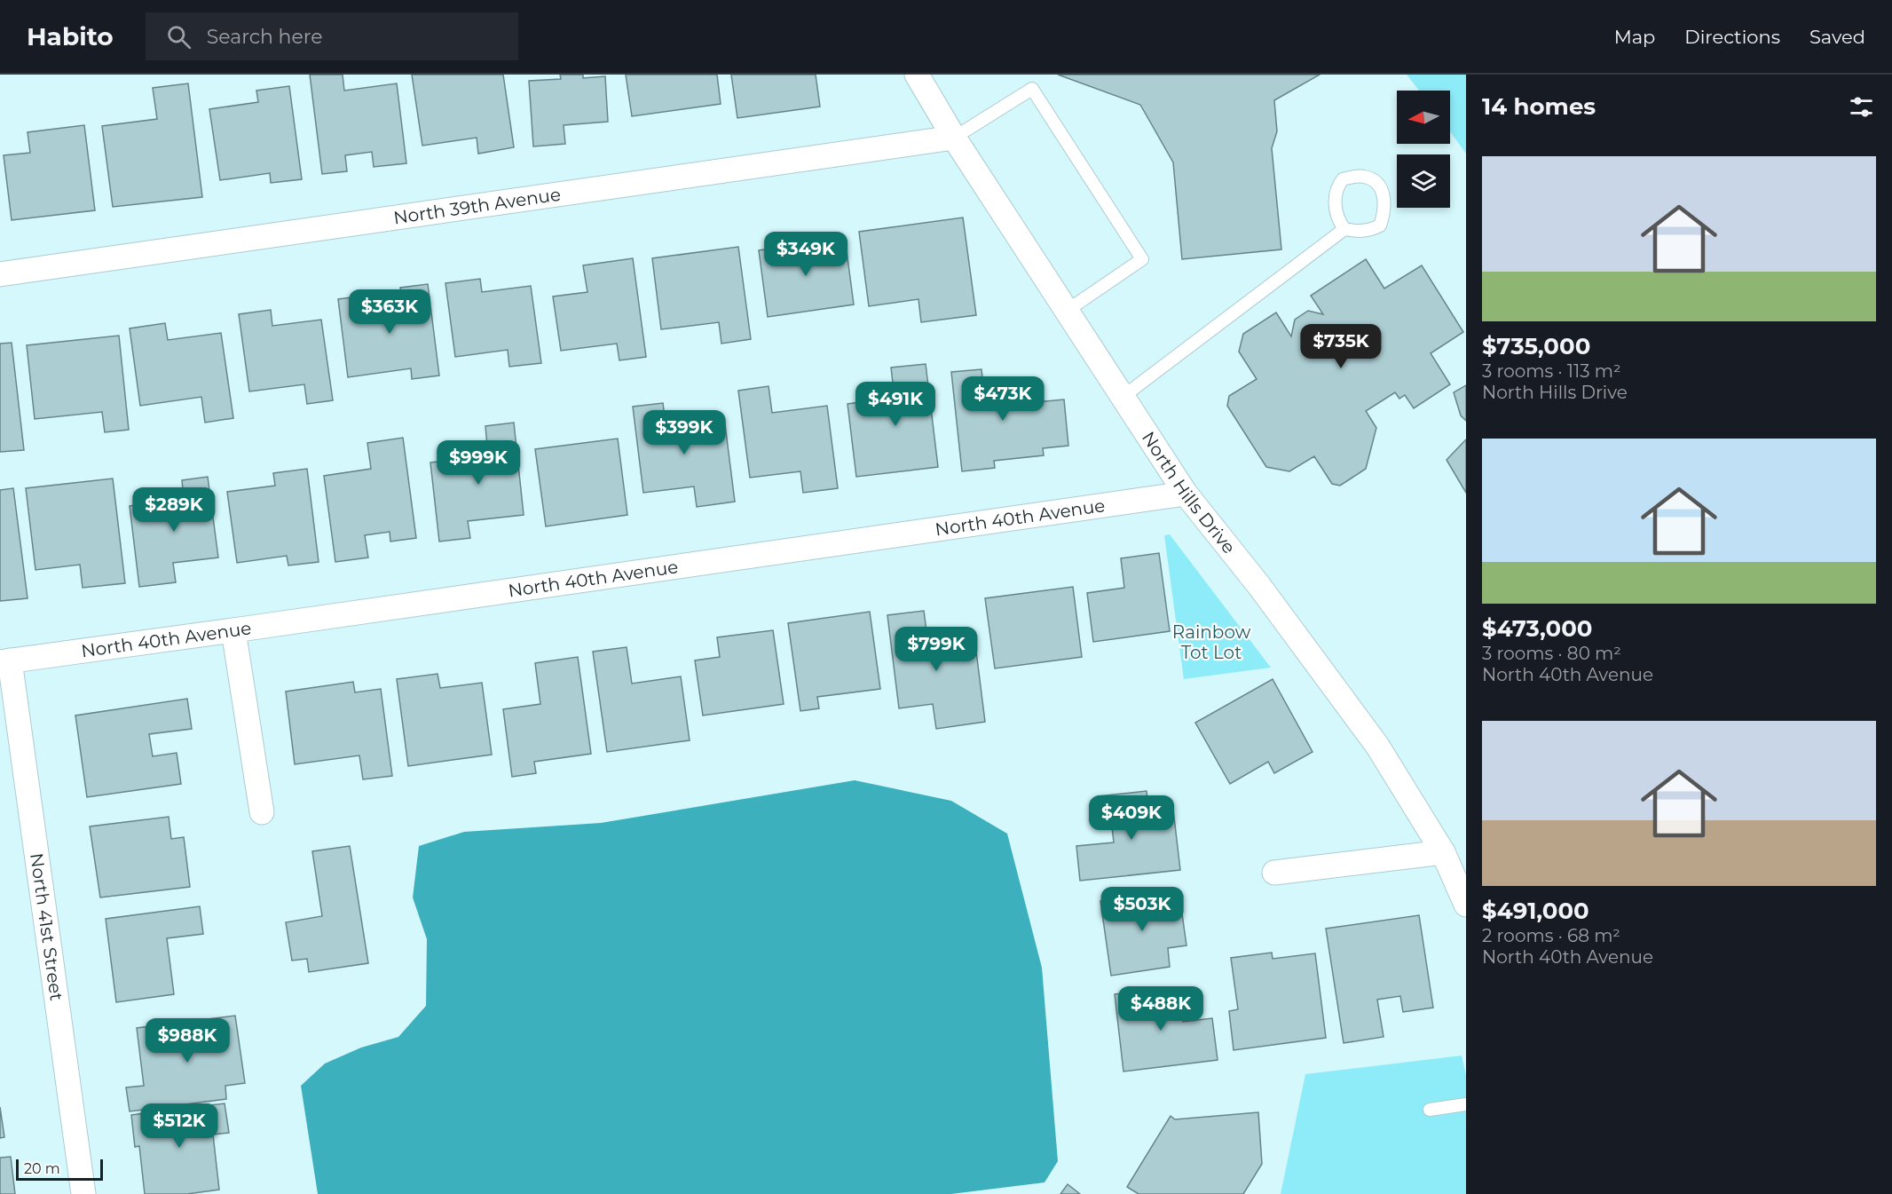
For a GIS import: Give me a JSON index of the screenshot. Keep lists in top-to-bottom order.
{
  "streets": {
    "street": [
      "North 39th Avenue",
      "North Hills Drive",
      "North 40th Avenue",
      "North 41st Street"
    ]
  },
  "crossings": [
    ["North 39th Avenue", "North Hills Drive"],
    ["North Hills Drive", "North 40th Avenue"],
    ["North 40th Avenue", "North 41st Street"]
  ],
  "parks": ["Rainbow Tot Lot"],
  "scale_bar": "20 m",
  "north": "left",
  "page": {
    "header": "Habito",
    "search": "Search here",
    "nav": ["Map", "Directions", "Saved"],
    "heading": "14 homes",
    "list": [
      {
        "name": "$735,000",
        "note": "3 rooms · 113 m² · North Hills Drive"
      },
      {
        "name": "$473,000",
        "note": "3 rooms · 80 m² · North 40th Avenue"
      },
      {
        "name": "$491,000",
        "note": "2 rooms · 68 m² · North 40th Avenue"
      }
    ],
    "price": [
      "$349K",
      "$363K",
      "$735K",
      "$473K",
      "$491K",
      "$399K",
      "$999K",
      "$289K",
      "$799K",
      "$409K",
      "$503K",
      "$488K",
      "$988K",
      "$512K"
    ],
    "scale": "20 m"
  }
}
